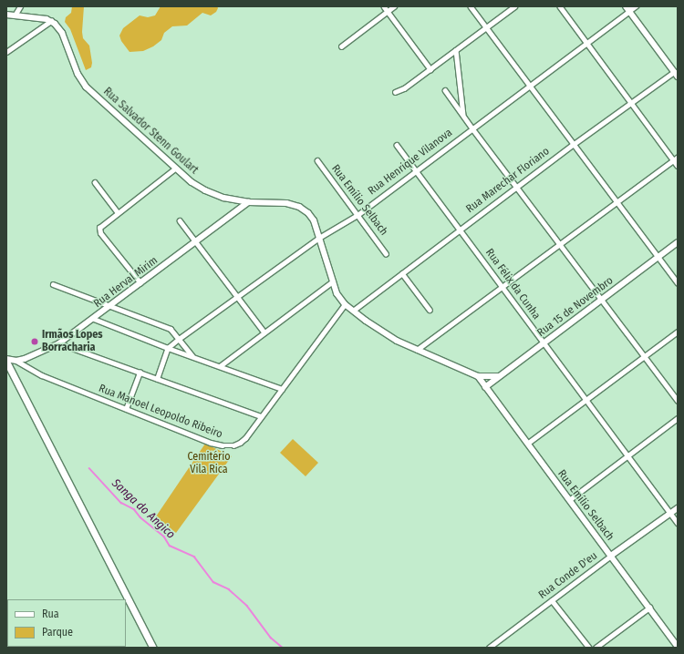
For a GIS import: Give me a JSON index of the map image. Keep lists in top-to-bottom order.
{
  "streets": {
    "main road": ["Rua Salvador Stenn Goulart", "Rua Emílio Selbach", "Rua 15 de Novembro"],
    "street": [
      "Rua Henrique Vilanova",
      "Rua Marechar Floriano",
      "Rua Herval Mirim",
      "Rua Félix da Cunha",
      "Rua Manoel Leopoldo Ribeiro",
      "Rua Conde D'eu"
    ]
  },
  "crossings": [
    ["Rua Salvador Stenn Goulart", "Rua Henrique Vilanova"],
    ["Rua Salvador Stenn Goulart", "Rua Marechar Floriano"],
    ["Rua Salvador Stenn Goulart", "Rua Emílio Selbach"],
    ["Rua Salvador Stenn Goulart", "Rua Herval Mirim"],
    ["Rua Salvador Stenn Goulart", "Rua Manoel Leopoldo Ribeiro"],
    ["Rua Henrique Vilanova", "Rua Emílio Selbach"],
    ["Rua Henrique Vilanova", "Rua Félix da Cunha"],
    ["Rua Marechar Floriano", "Rua Félix da Cunha"],
    ["Rua Emílio Selbach", "Rua 15 de Novembro"],
    ["Rua Emílio Selbach", "Rua Conde D'eu"],
    ["Rua Herval Mirim", "Rua Manoel Leopoldo Ribeiro"],
    ["Rua Félix da Cunha", "Rua 15 de Novembro"],
    ["Rua Félix da Cunha", "Rua Conde D'eu"]
  ],
  "water": ["Sanga do Angico"],
  "parks": ["Cemitério Vila Rica"],
  "places": ["Irmãos Lopes Borracharia"],
  "legend": ["Rua", "Parque"]
}
